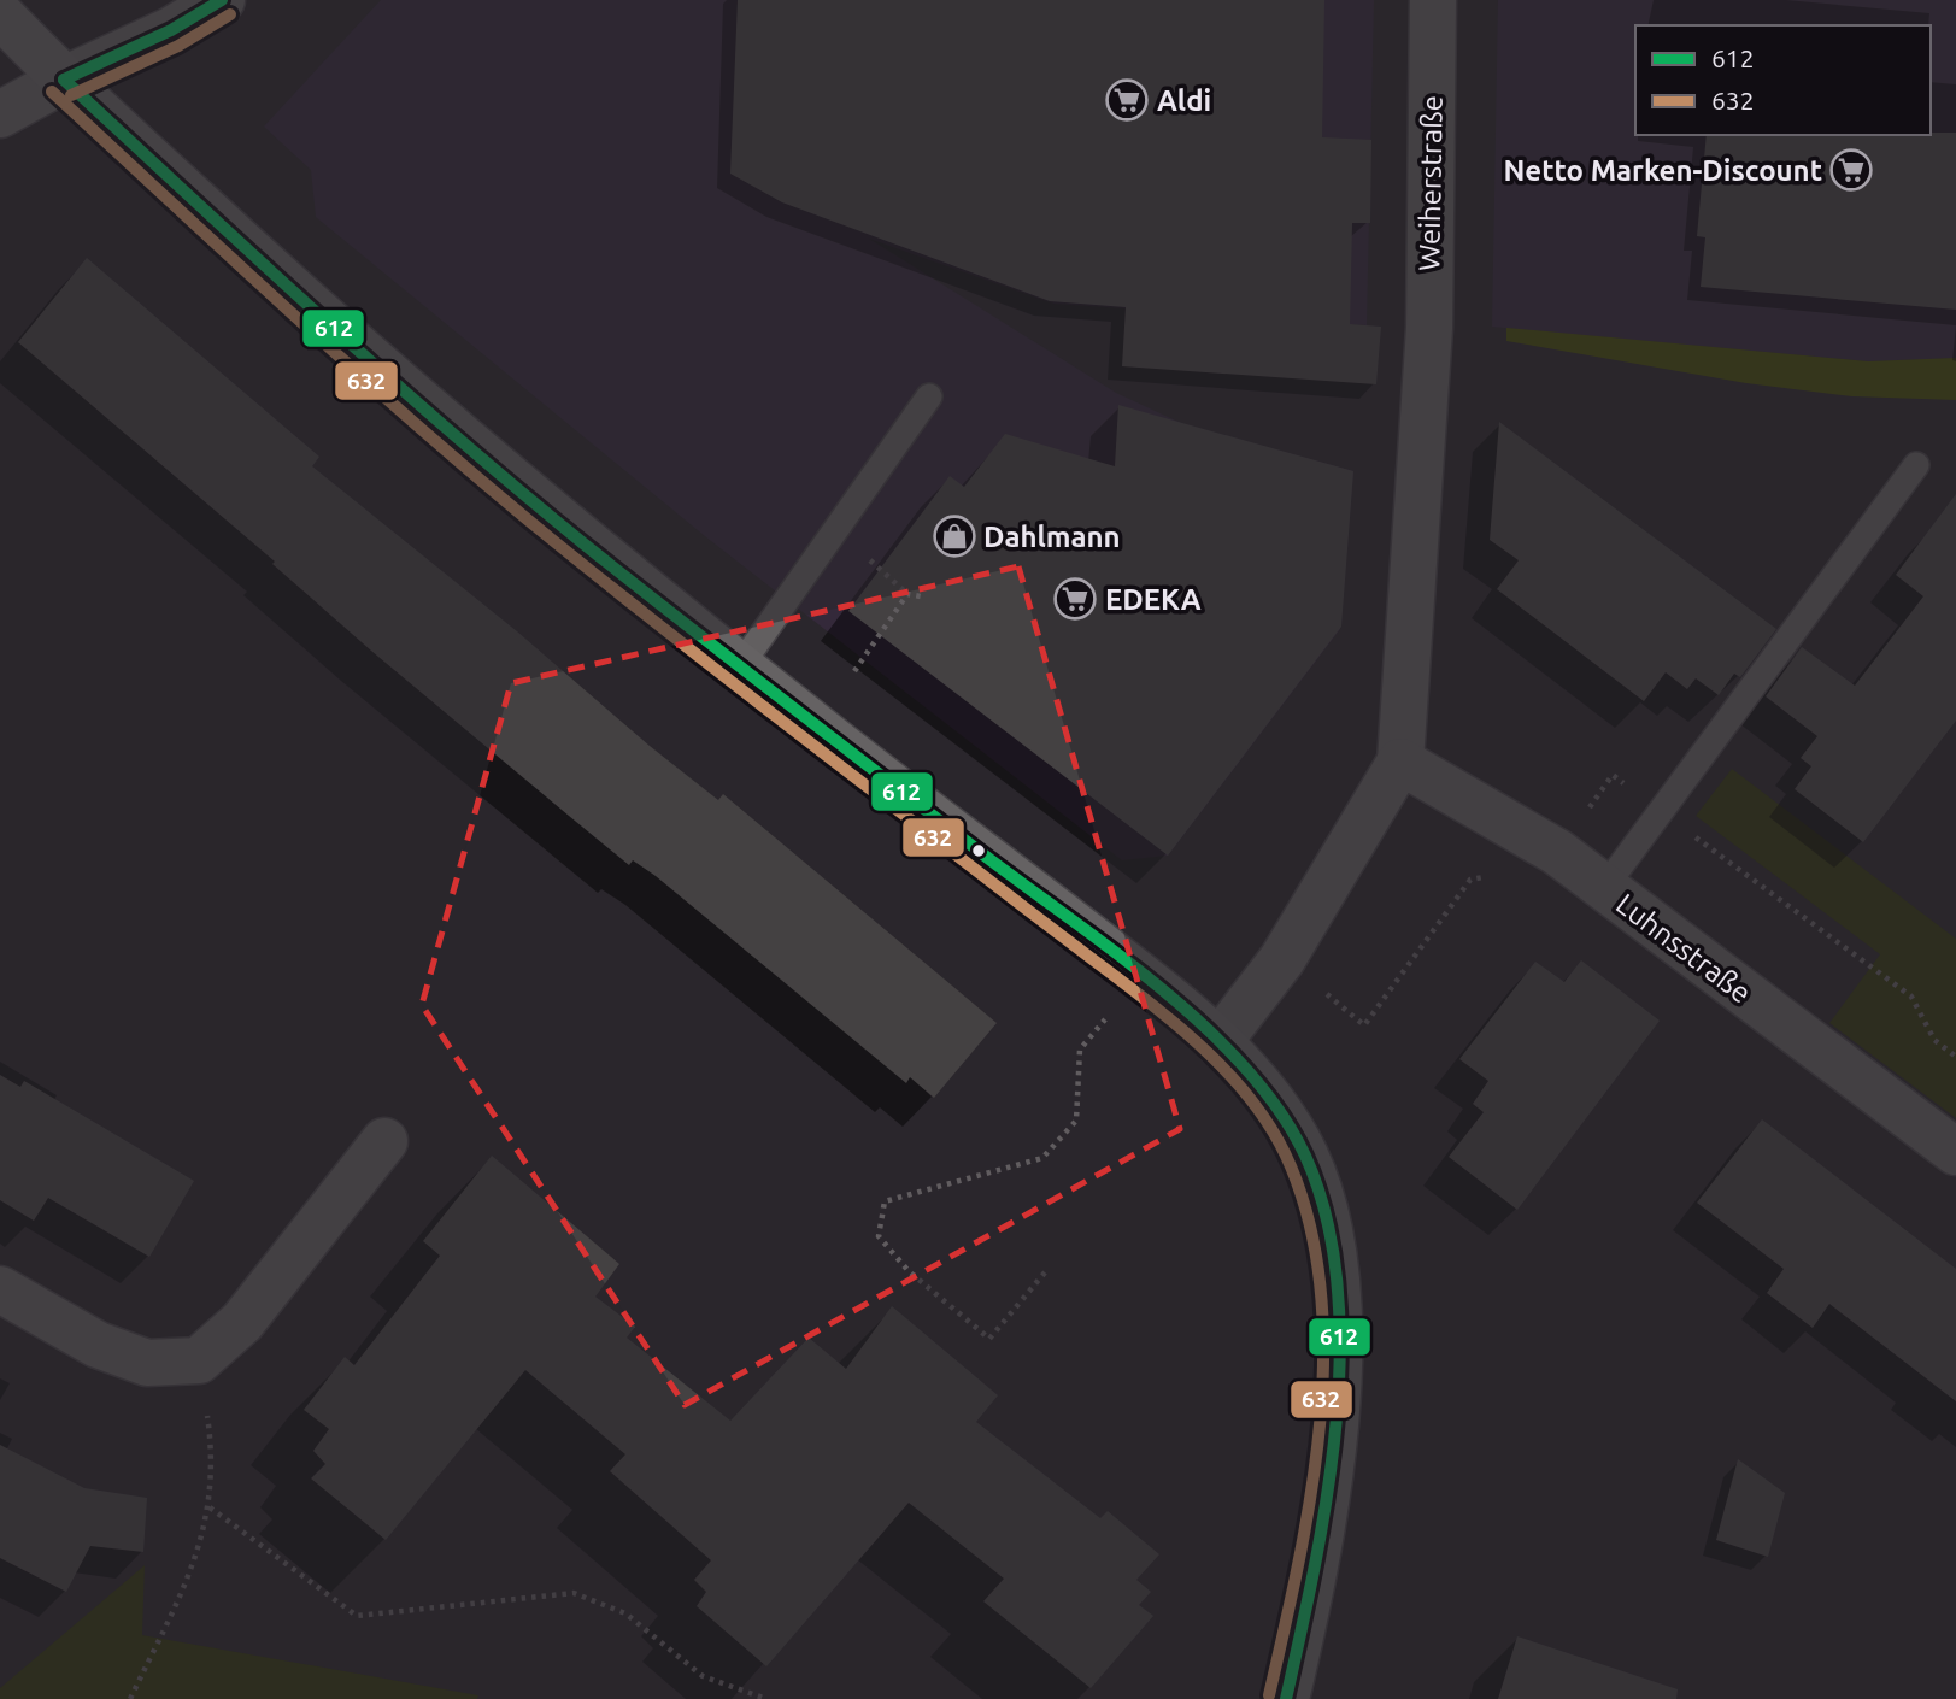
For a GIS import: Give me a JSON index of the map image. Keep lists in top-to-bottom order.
{
  "streets": {
    "street": ["Weiherstraße", "Luhnsstraße"]
  },
  "crossings": [
    ["Weiherstraße", "Luhnsstraße"]
  ],
  "places": {
    "supermarket": ["Aldi", "Netto Marken-Discount", "EDEKA"],
    "shop": ["Dahlmann"]
  },
  "lines": ["transit line 612", "transit line 632"],
  "legend": ["612", "632"]
}
